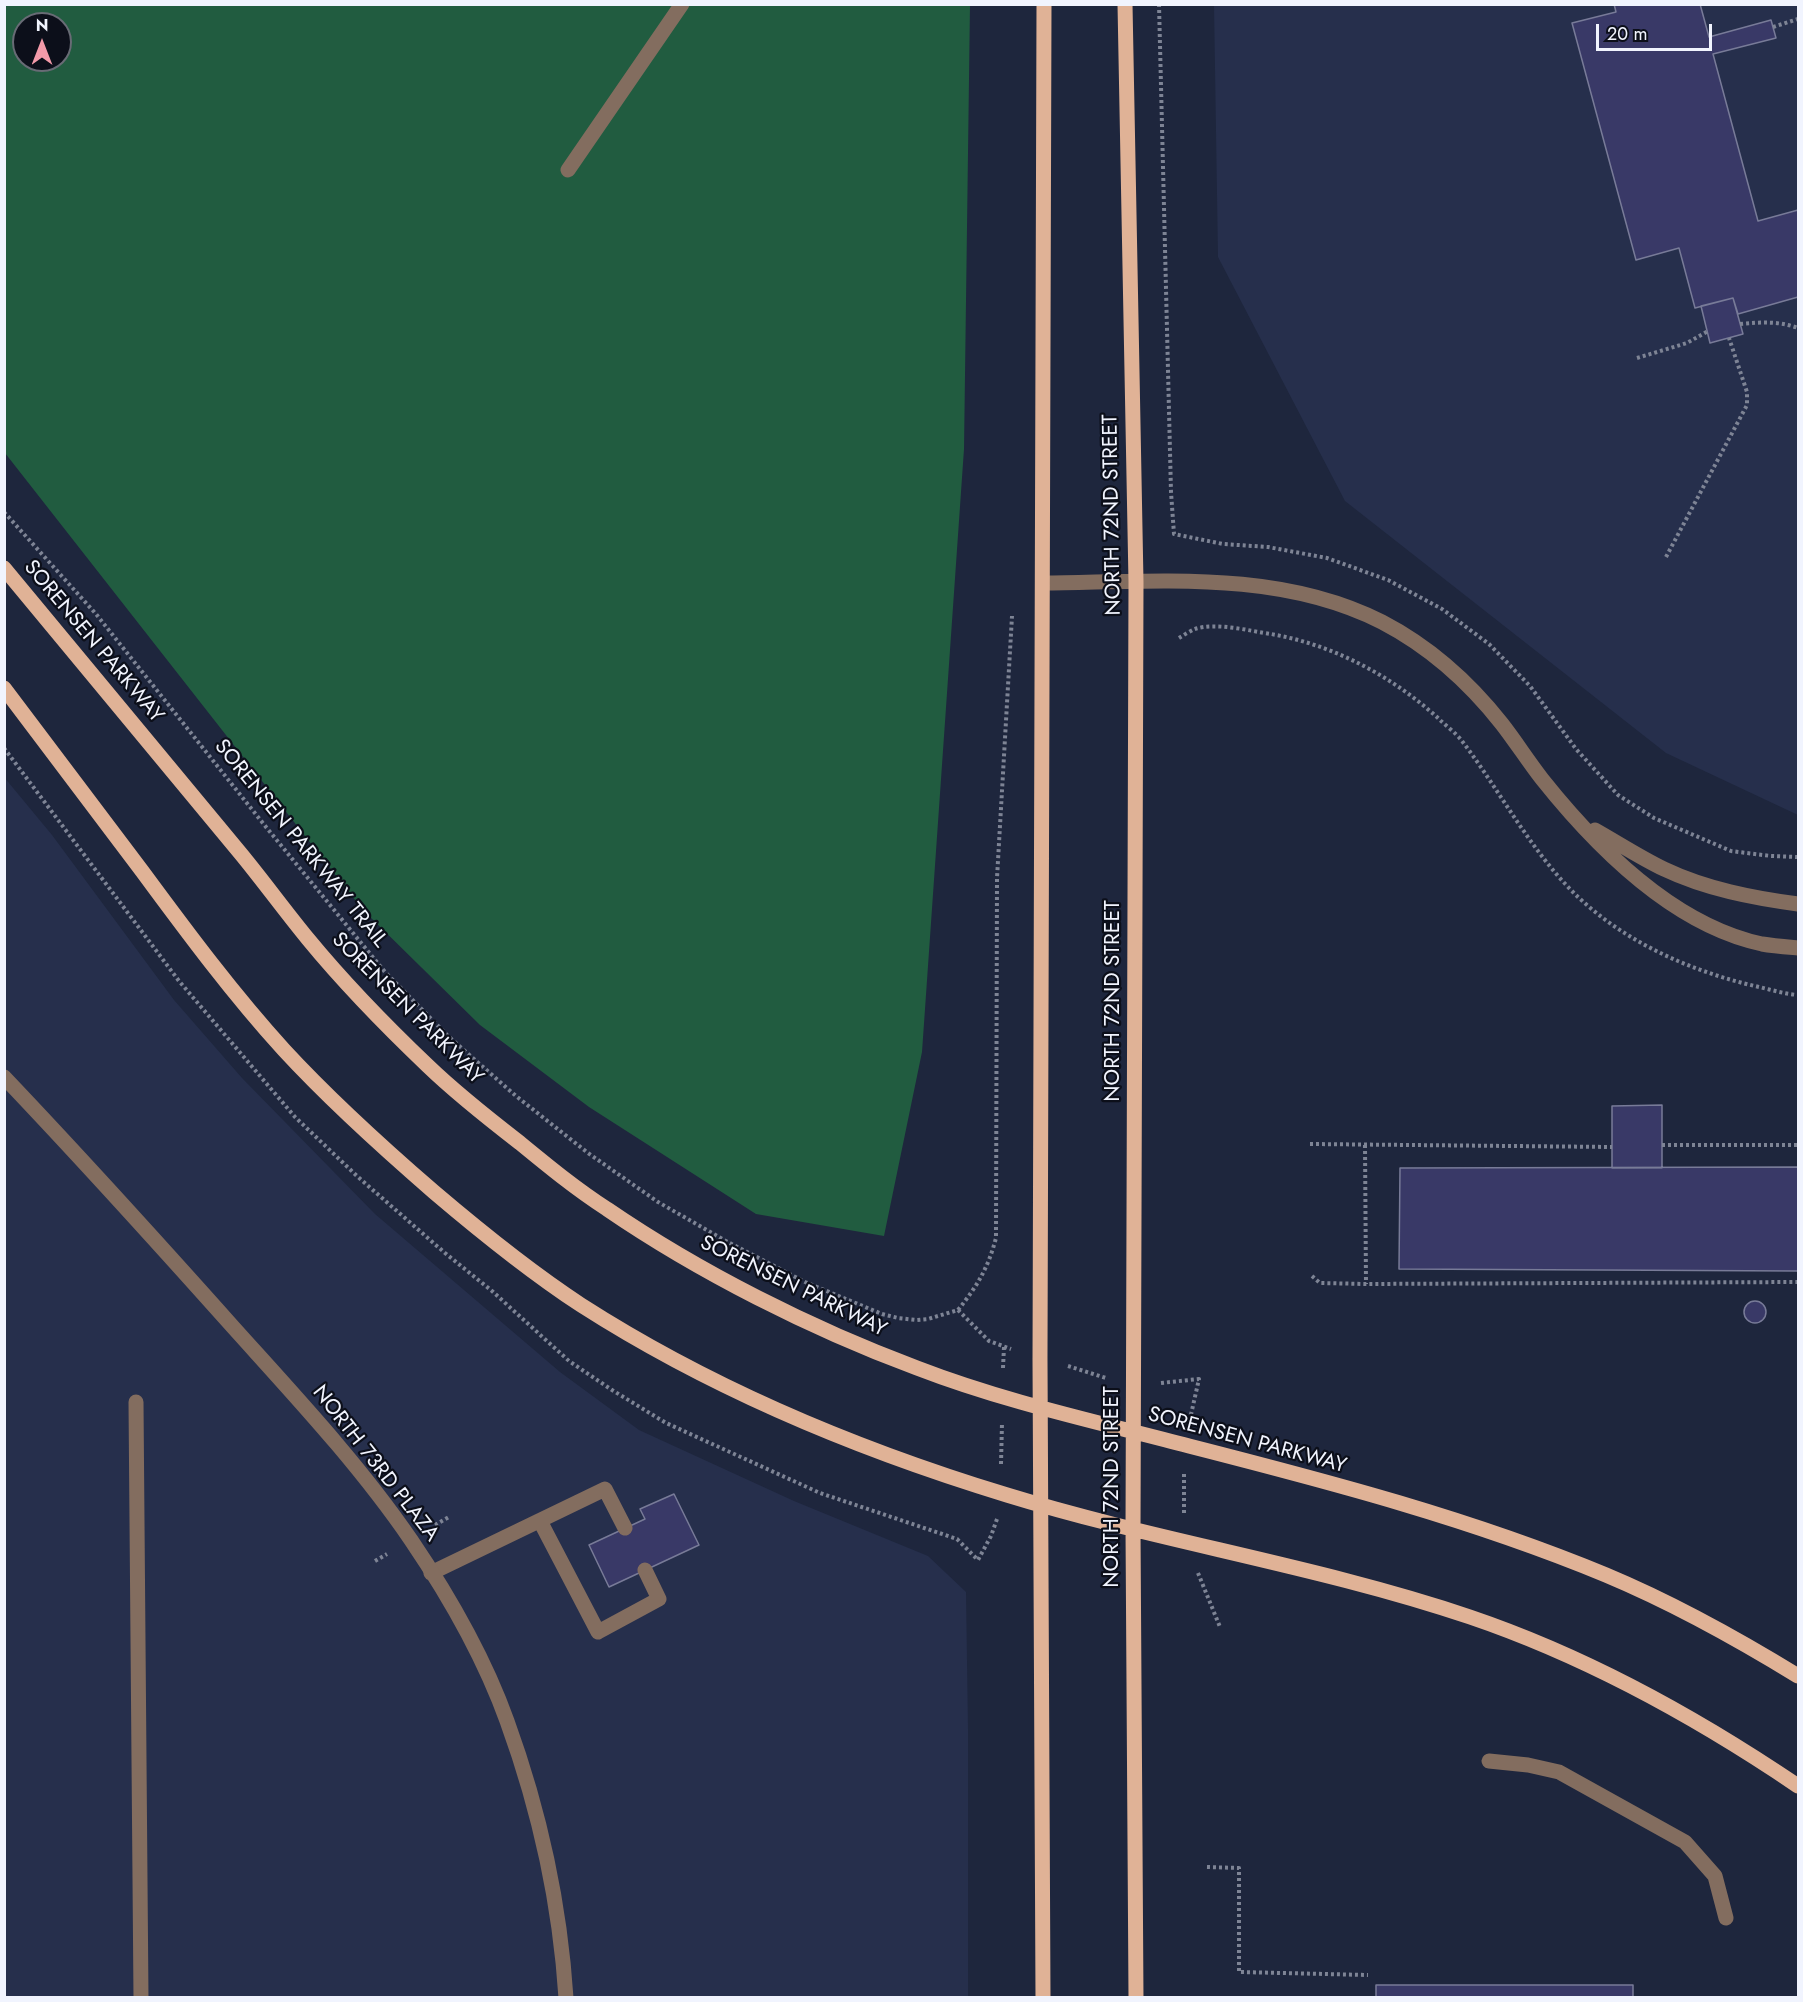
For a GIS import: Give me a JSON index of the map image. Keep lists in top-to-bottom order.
{
  "streets": {
    "main road": ["NORTH 72ND STREET", "SORENSEN PARKWAY"],
    "street": ["NORTH 73RD PLAZA"],
    "path": ["SORENSEN PARKWAY TRAIL"]
  },
  "crossings": [
    ["NORTH 72ND STREET", "SORENSEN PARKWAY"]
  ],
  "scale_bar": "20 m",
  "north": "top"
}
